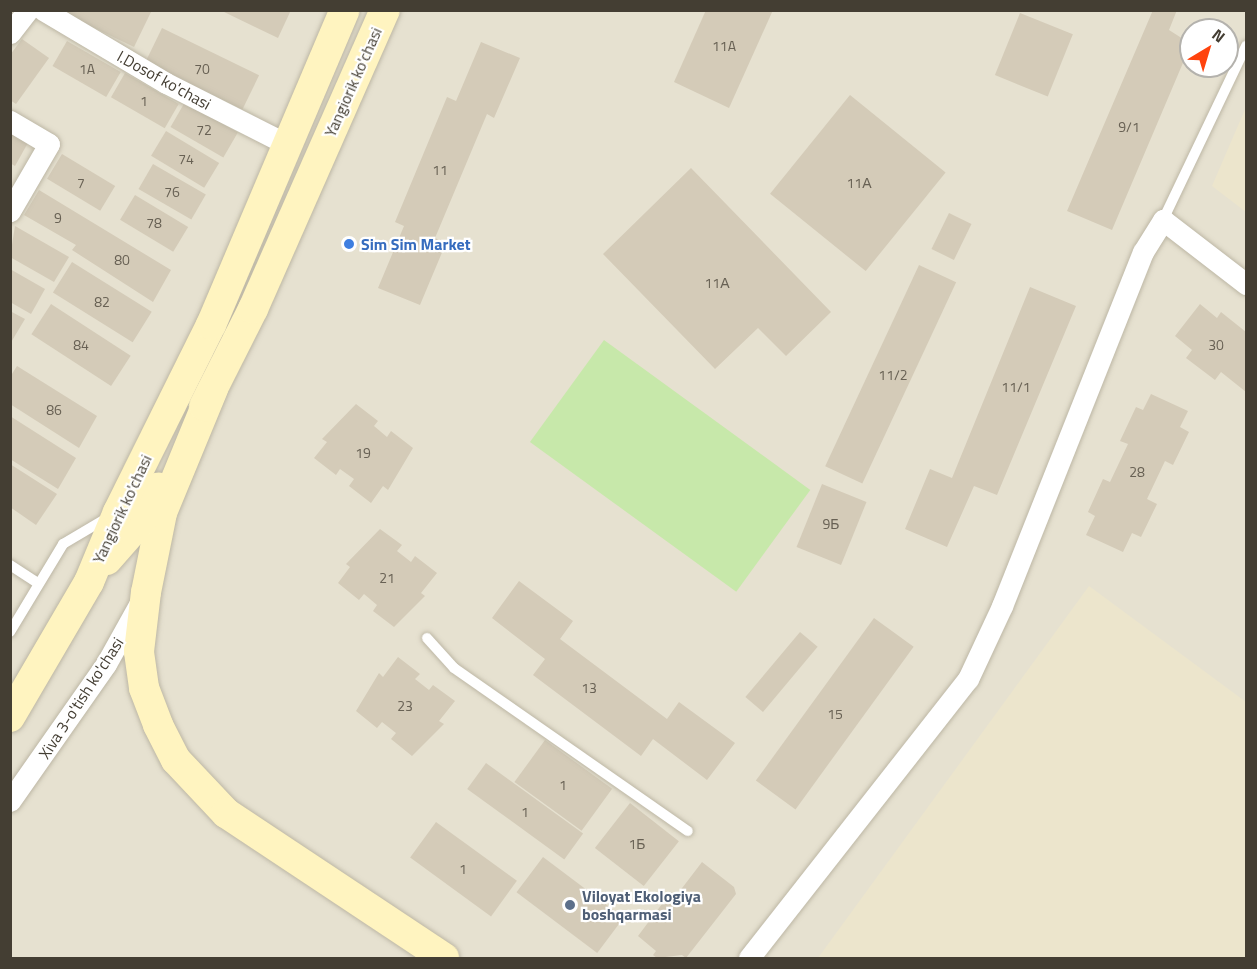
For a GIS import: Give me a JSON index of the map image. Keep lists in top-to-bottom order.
{
  "streets": {
    "main road": ["Yangiorik ko'chasi"],
    "street": ["I.Dosof ko'chasi", "Xiva 3-o'tish ko'chasi"]
  },
  "crossings": [
    ["I.Dosof ko'chasi", "Yangiorik ko'chasi"]
  ],
  "places": ["Sim Sim Market", "Viloyat Ekologiya boshqarmasi"],
  "house_numbers": [
    "11A",
    "1A",
    "70",
    "1",
    "9/1",
    "72",
    "74",
    "11",
    "7",
    "11А",
    "76",
    "9",
    "78",
    "80",
    "11А",
    "82",
    "84",
    "30",
    "11/2",
    "11/1",
    "86",
    "19",
    "28",
    "9Б",
    "21",
    "13",
    "23",
    "15",
    "1",
    "1",
    "1Б",
    "1"
  ],
  "north": "top right"
}
